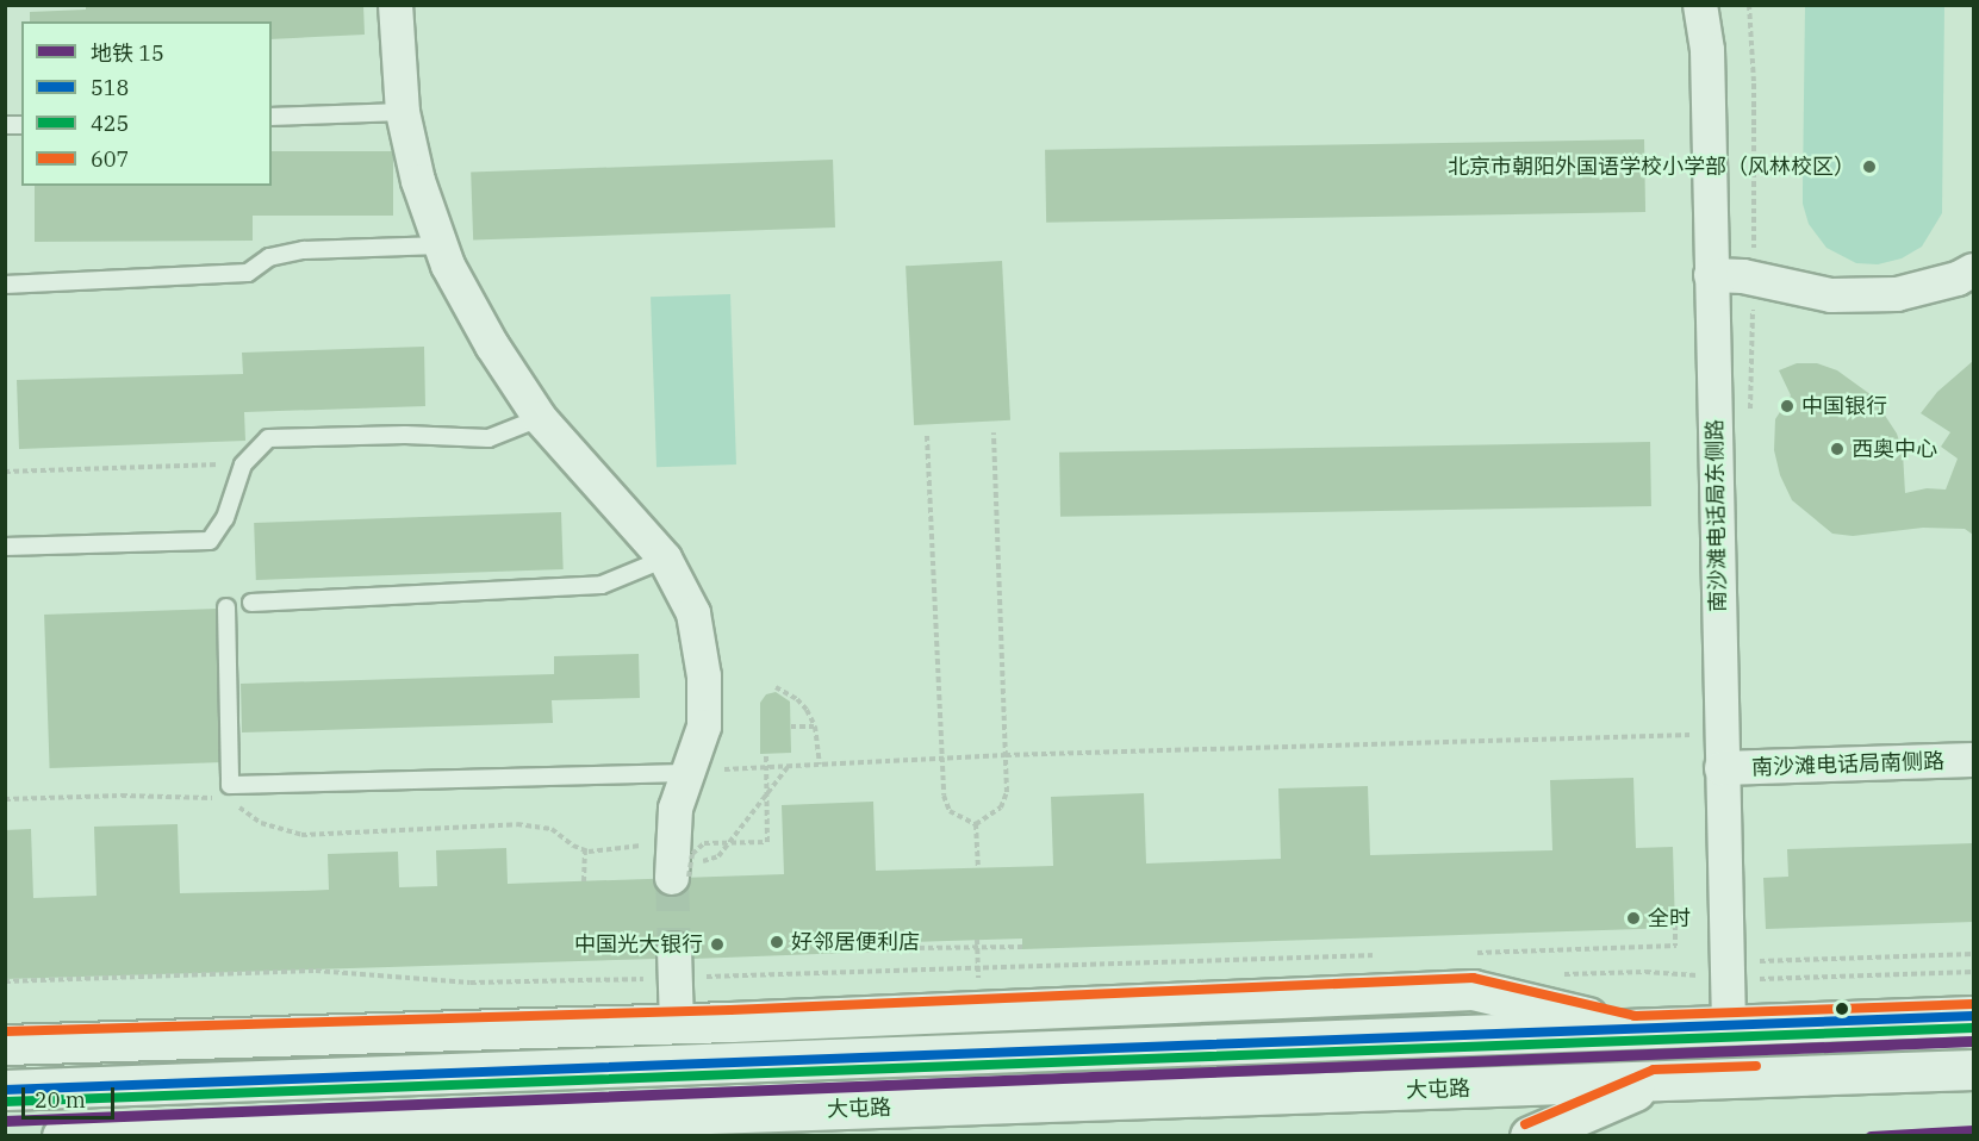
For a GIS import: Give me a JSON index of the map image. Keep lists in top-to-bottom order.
{
  "streets": {
    "main road": ["大屯路"],
    "street": ["南沙滩电话局东侧路", "南沙滩电话局南侧路"]
  },
  "crossings": [
    ["南沙滩电话局东侧路", "南沙滩电话局南侧路"]
  ],
  "places": [
    "北京市朝阳外国语学校小学部（风林校区）",
    "中国银行",
    "西奥中心",
    "全时",
    "好邻居便利店",
    "中国光大银行"
  ],
  "lines": [
    "transit line 607",
    "transit line 518",
    "transit line 425",
    "metro line 15"
  ],
  "legend": [
    "地铁 15",
    "518",
    "425",
    "607"
  ],
  "scale_bar": "20 m"
}
